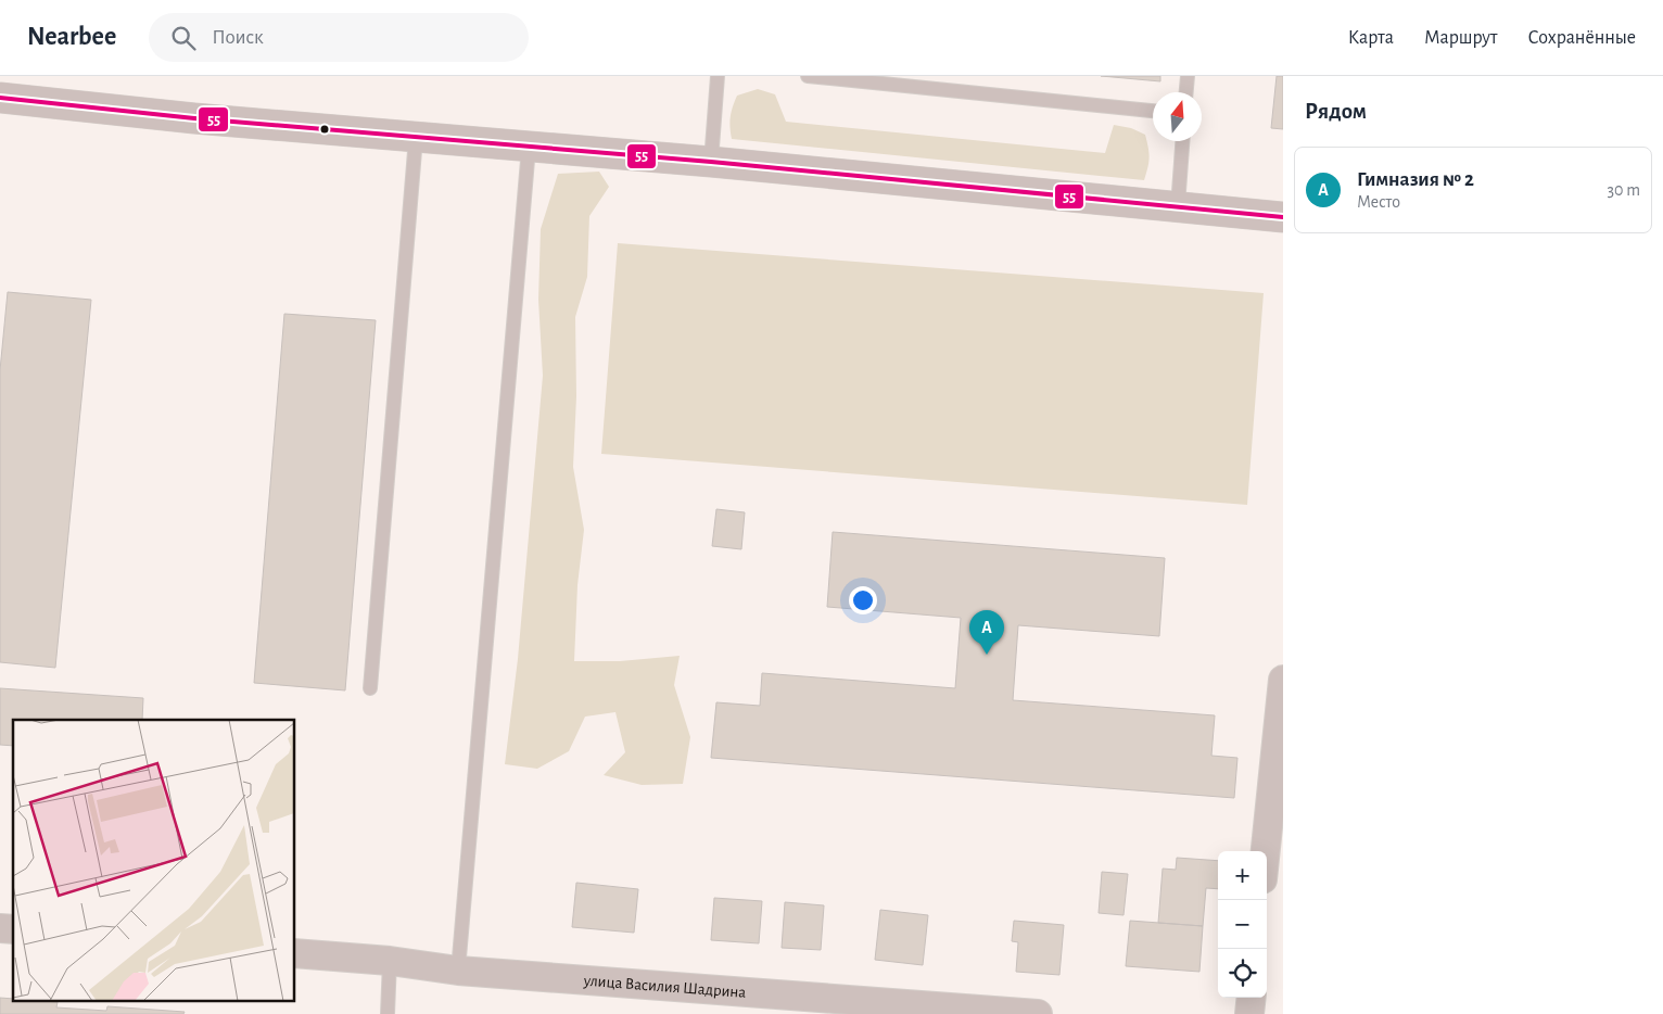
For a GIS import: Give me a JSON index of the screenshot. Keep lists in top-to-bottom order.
{
  "streets": {
    "street": ["улица Василия Шадрина"]
  },
  "lines": ["transit line 55"],
  "north": "top",
  "page": {
    "header": "Nearbee",
    "search": "Поиск",
    "nav": ["Карта", "Маршрут", "Сохранённые"],
    "heading": "Рядом",
    "list": [
      {
        "mark": "A",
        "name": "Гимназия № 2",
        "note": "Место",
        "value": "30 m"
      }
    ],
    "pins": "A",
    "map_buttons": ["+", "−"]
  }
}
